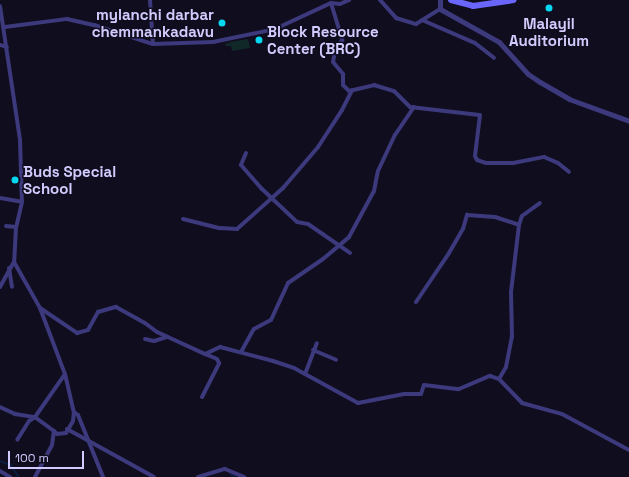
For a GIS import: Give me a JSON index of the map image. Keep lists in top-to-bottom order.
{
  "places": [
    "Malayil Auditorium",
    "mylanchi darbar chemmankadavu",
    "Block Resource Center (BRC)",
    "Buds Special School"
  ],
  "scale_bar": "100 m"
}
